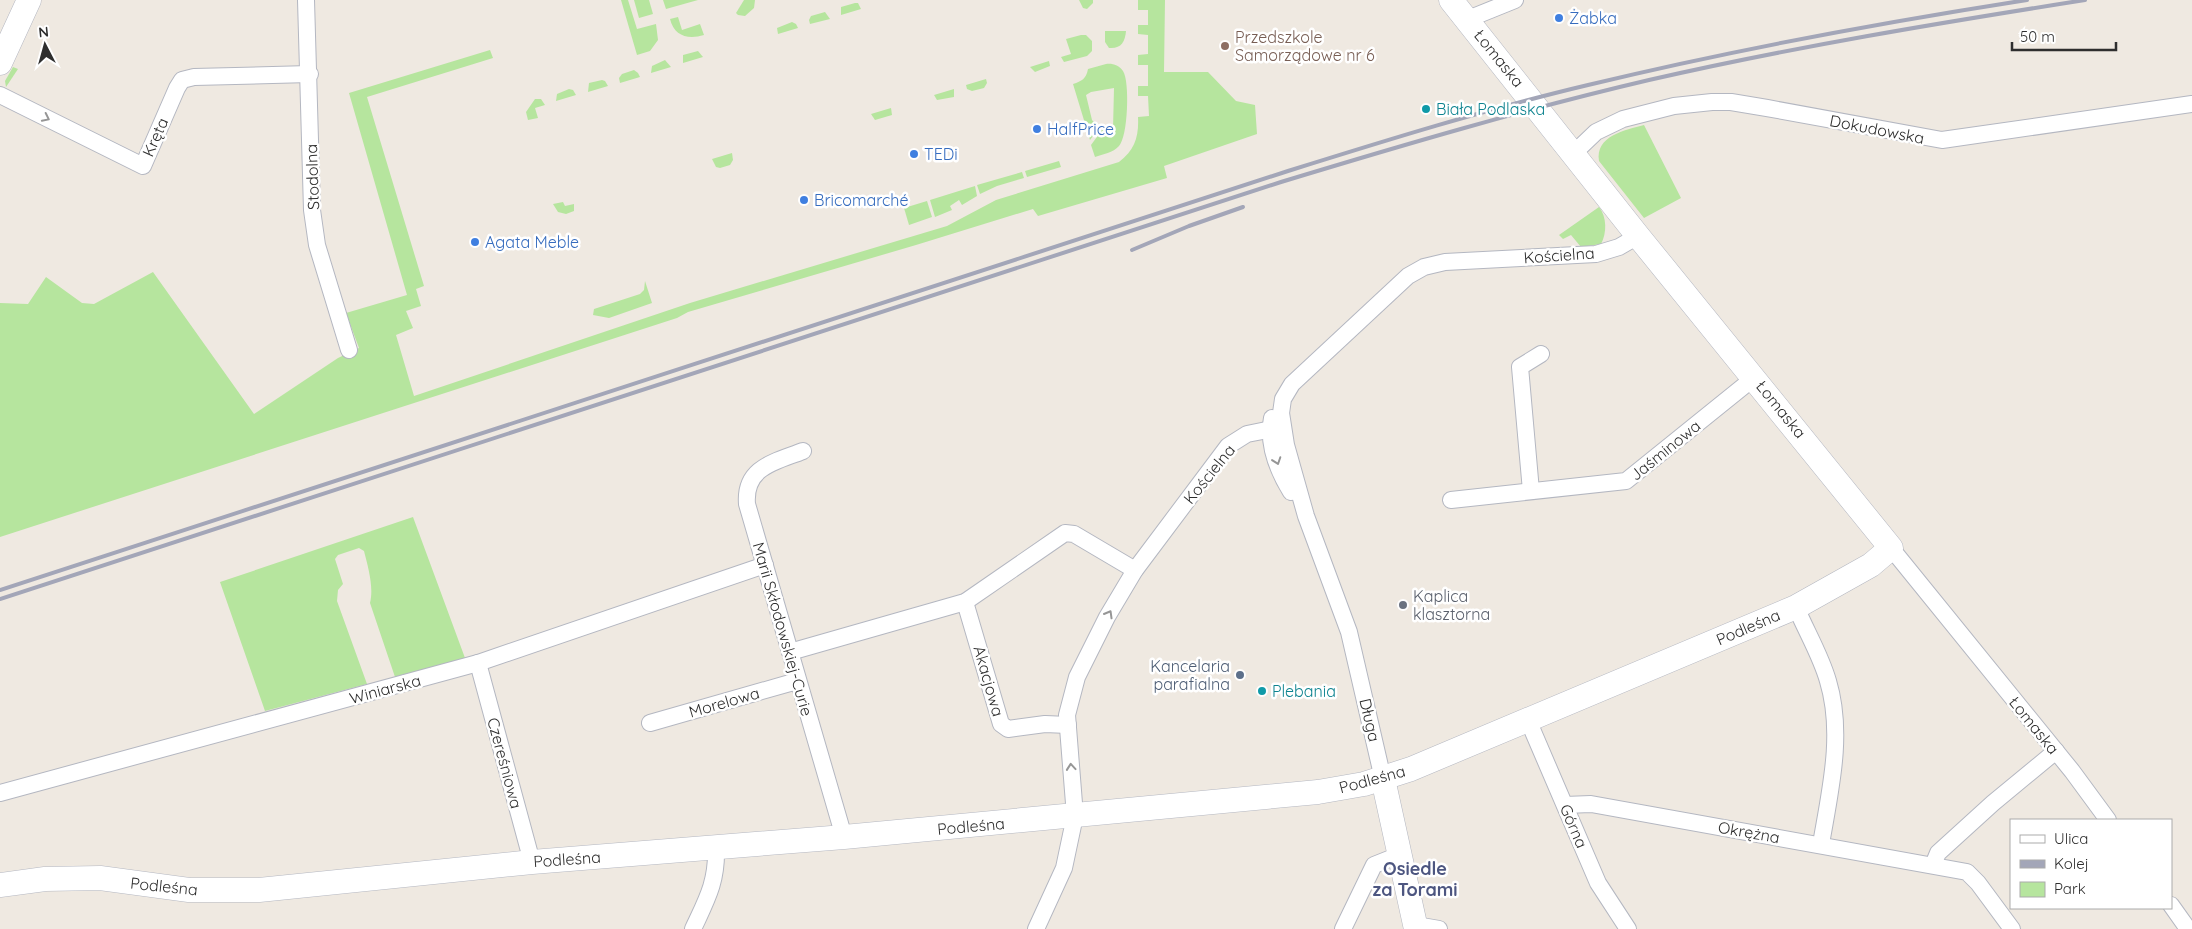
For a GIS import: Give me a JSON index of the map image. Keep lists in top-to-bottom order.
{
  "streets": {
    "street": [
      "Łomaska",
      "Dokudowska",
      "Kręta",
      "Stodolna",
      "Kościelna",
      "Jaśminowa",
      "Podleśna",
      "Marii Skłodowskiej-Curie",
      "Akacjowa",
      "Winiarska",
      "Morelowa",
      "Długa",
      "Czereśniowa",
      "Górna",
      "Okrężna"
    ]
  },
  "crossings": [
    ["Łomaska", "Dokudowska"],
    ["Łomaska", "Kościelna"],
    ["Łomaska", "Jaśminowa"],
    ["Łomaska", "Podleśna"],
    ["Kręta", "Stodolna"],
    ["Kościelna", "Podleśna"],
    ["Kościelna", "Akacjowa"],
    ["Kościelna", "Długa"],
    ["Podleśna", "Marii Skłodowskiej-Curie"],
    ["Podleśna", "Długa"],
    ["Podleśna", "Czereśniowa"],
    ["Podleśna", "Górna"],
    ["Marii Skłodowskiej-Curie", "Winiarska"],
    ["Marii Skłodowskiej-Curie", "Morelowa"],
    ["Winiarska", "Czereśniowa"],
    ["Górna", "Okrężna"]
  ],
  "one_way": ["Kręta"],
  "districts": ["Osiedle za Torami"],
  "places": [
    "Żabka",
    "Przedszkole Samorządowe nr 6",
    "Biała Podlaska",
    "HalfPrice",
    "TEDi",
    "Bricomarché",
    "Agata Meble",
    "Kaplica klasztorna",
    "Kancelaria parafialna",
    "Plebania"
  ],
  "legend": ["Ulica", "Kolej", "Park"],
  "scale_bar": "50 m",
  "north": "top"
}
